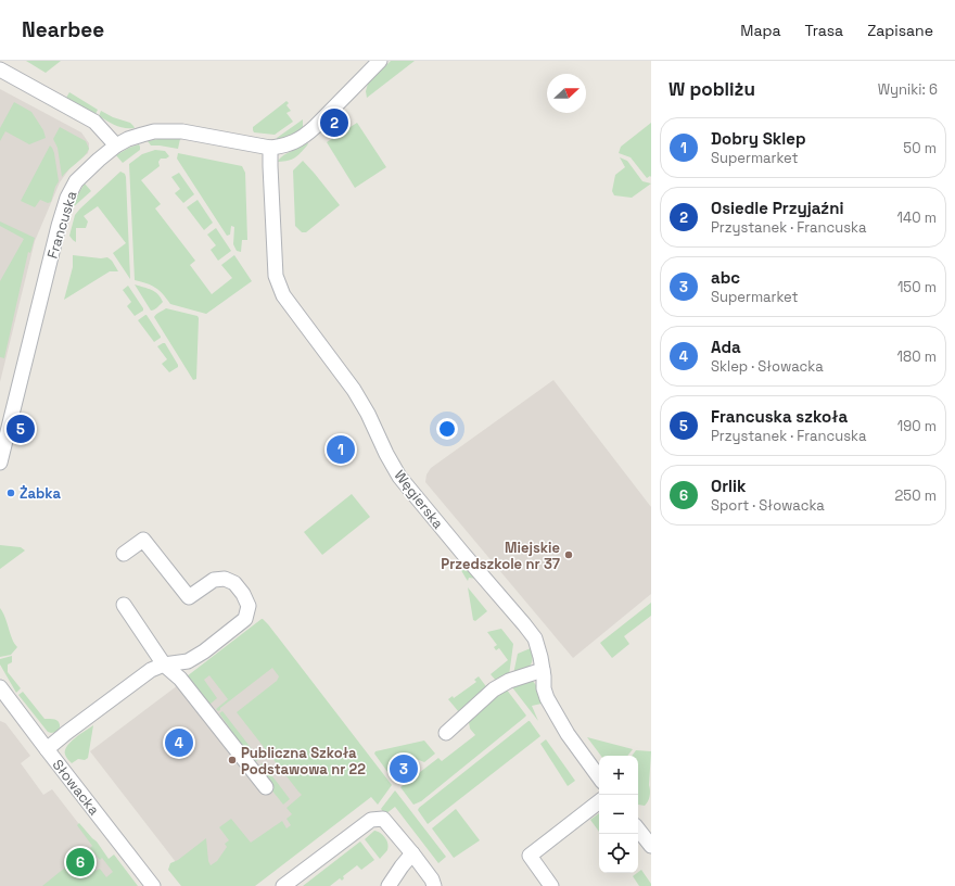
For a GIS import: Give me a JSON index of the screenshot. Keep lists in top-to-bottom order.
{
  "streets": {
    "street": ["Francuska", "Węgierska", "Słowacka"]
  },
  "crossings": [
    ["Francuska", "Węgierska"]
  ],
  "places": ["Żabka", "Miejskie Przedszkole nr 37", "Publiczna Szkoła Podstawowa nr 22"],
  "north": "right",
  "page": {
    "header": "Nearbee",
    "nav": ["Mapa", "Trasa", "Zapisane"],
    "heading": ["W pobliżu", "Wyniki: 6"],
    "pins": [
      "2",
      "5",
      "1",
      "4",
      "3",
      "6"
    ],
    "list": [
      {
        "mark": "1",
        "name": "Dobry Sklep",
        "note": "Supermarket",
        "value": "50 m"
      },
      {
        "mark": "2",
        "name": "Osiedle Przyjaźni",
        "note": "Przystanek · Francuska",
        "value": "140 m"
      },
      {
        "mark": "3",
        "name": "abc",
        "note": "Supermarket",
        "value": "150 m"
      },
      {
        "mark": "4",
        "name": "Ada",
        "note": "Sklep · Słowacka",
        "value": "180 m"
      },
      {
        "mark": "5",
        "name": "Francuska szkoła",
        "note": "Przystanek · Francuska",
        "value": "190 m"
      },
      {
        "mark": "6",
        "name": "Orlik",
        "note": "Sport · Słowacka",
        "value": "250 m"
      }
    ],
    "map_buttons": ["+", "−"]
  }
}
